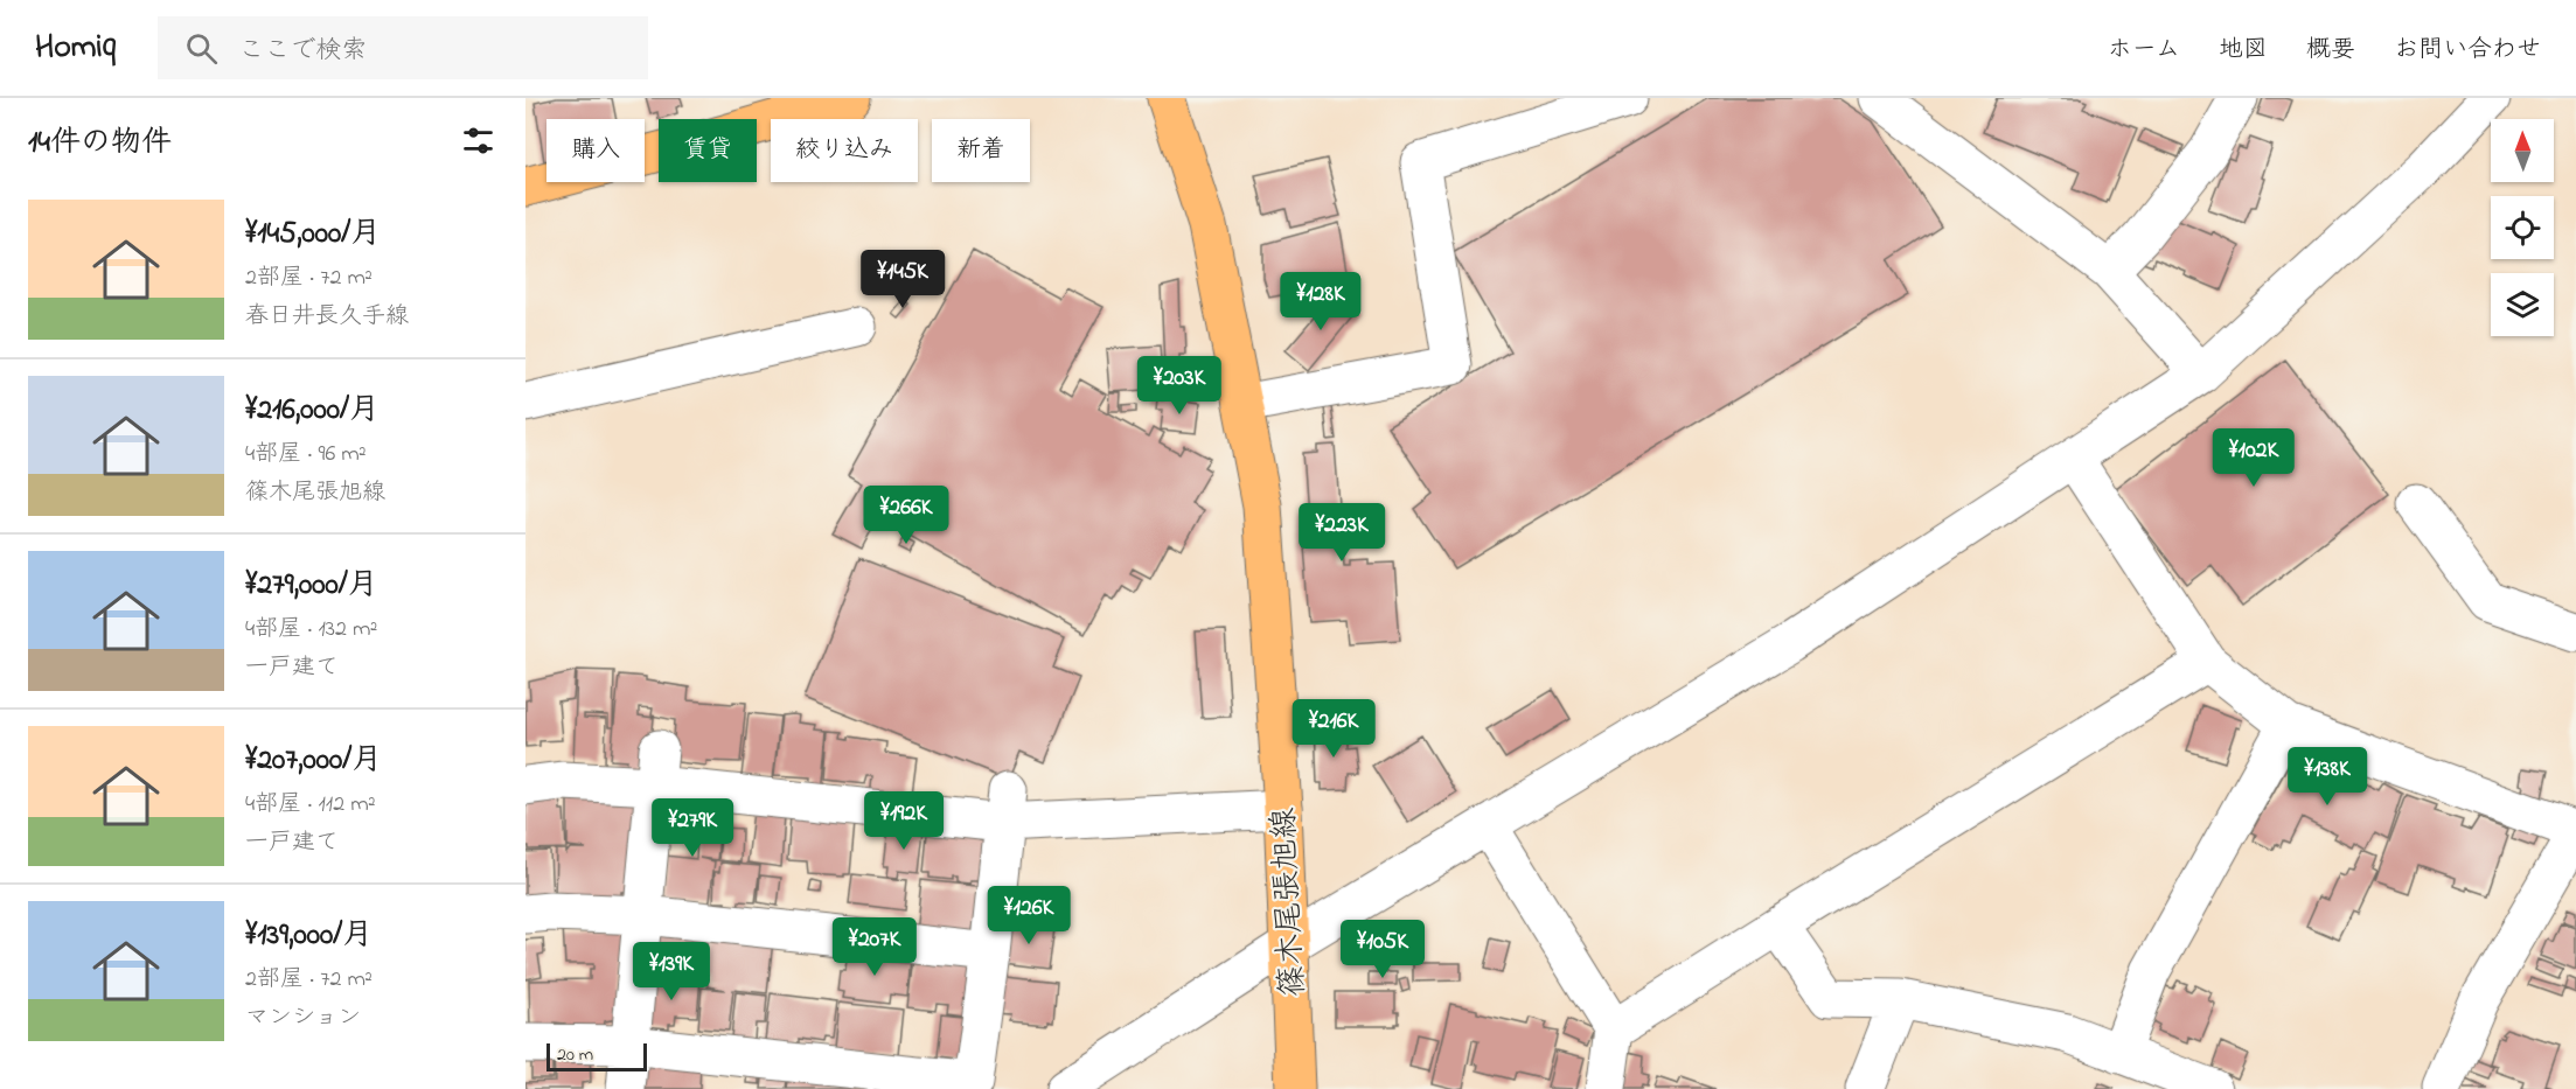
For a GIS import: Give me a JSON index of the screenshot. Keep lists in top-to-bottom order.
{
  "streets": {
    "main road": ["篠木尾張旭線"]
  },
  "scale_bar": "20 m",
  "north": "top",
  "page": {
    "header": "Homiq",
    "search": "ここで検索",
    "nav": [
      "ホーム",
      "地図",
      "概要",
      "お問い合わせ"
    ],
    "heading": "14件の物件",
    "chip": [
      "購入",
      "賃貸",
      "絞り込み",
      "新着"
    ],
    "list": [
      {
        "name": "¥145,000/月",
        "note": "2部屋 · 72 m² · 春日井長久手線"
      },
      {
        "name": "¥216,000/月",
        "note": "4部屋 · 96 m² · 篠木尾張旭線"
      },
      {
        "name": "¥279,000/月",
        "note": "4部屋 · 132 m² · 一戸建て"
      },
      {
        "name": "¥207,000/月",
        "note": "4部屋 · 112 m² · 一戸建て"
      },
      {
        "name": "¥139,000/月",
        "note": "2部屋 · 72 m² · マンション"
      }
    ],
    "price": [
      "¥145K",
      "¥128K",
      "¥203K",
      "¥102K",
      "¥266K",
      "¥223K",
      "¥216K",
      "¥138K",
      "¥192K",
      "¥279K",
      "¥126K",
      "¥207K",
      "¥105K",
      "¥139K"
    ],
    "scale": "20 m"
  }
}
